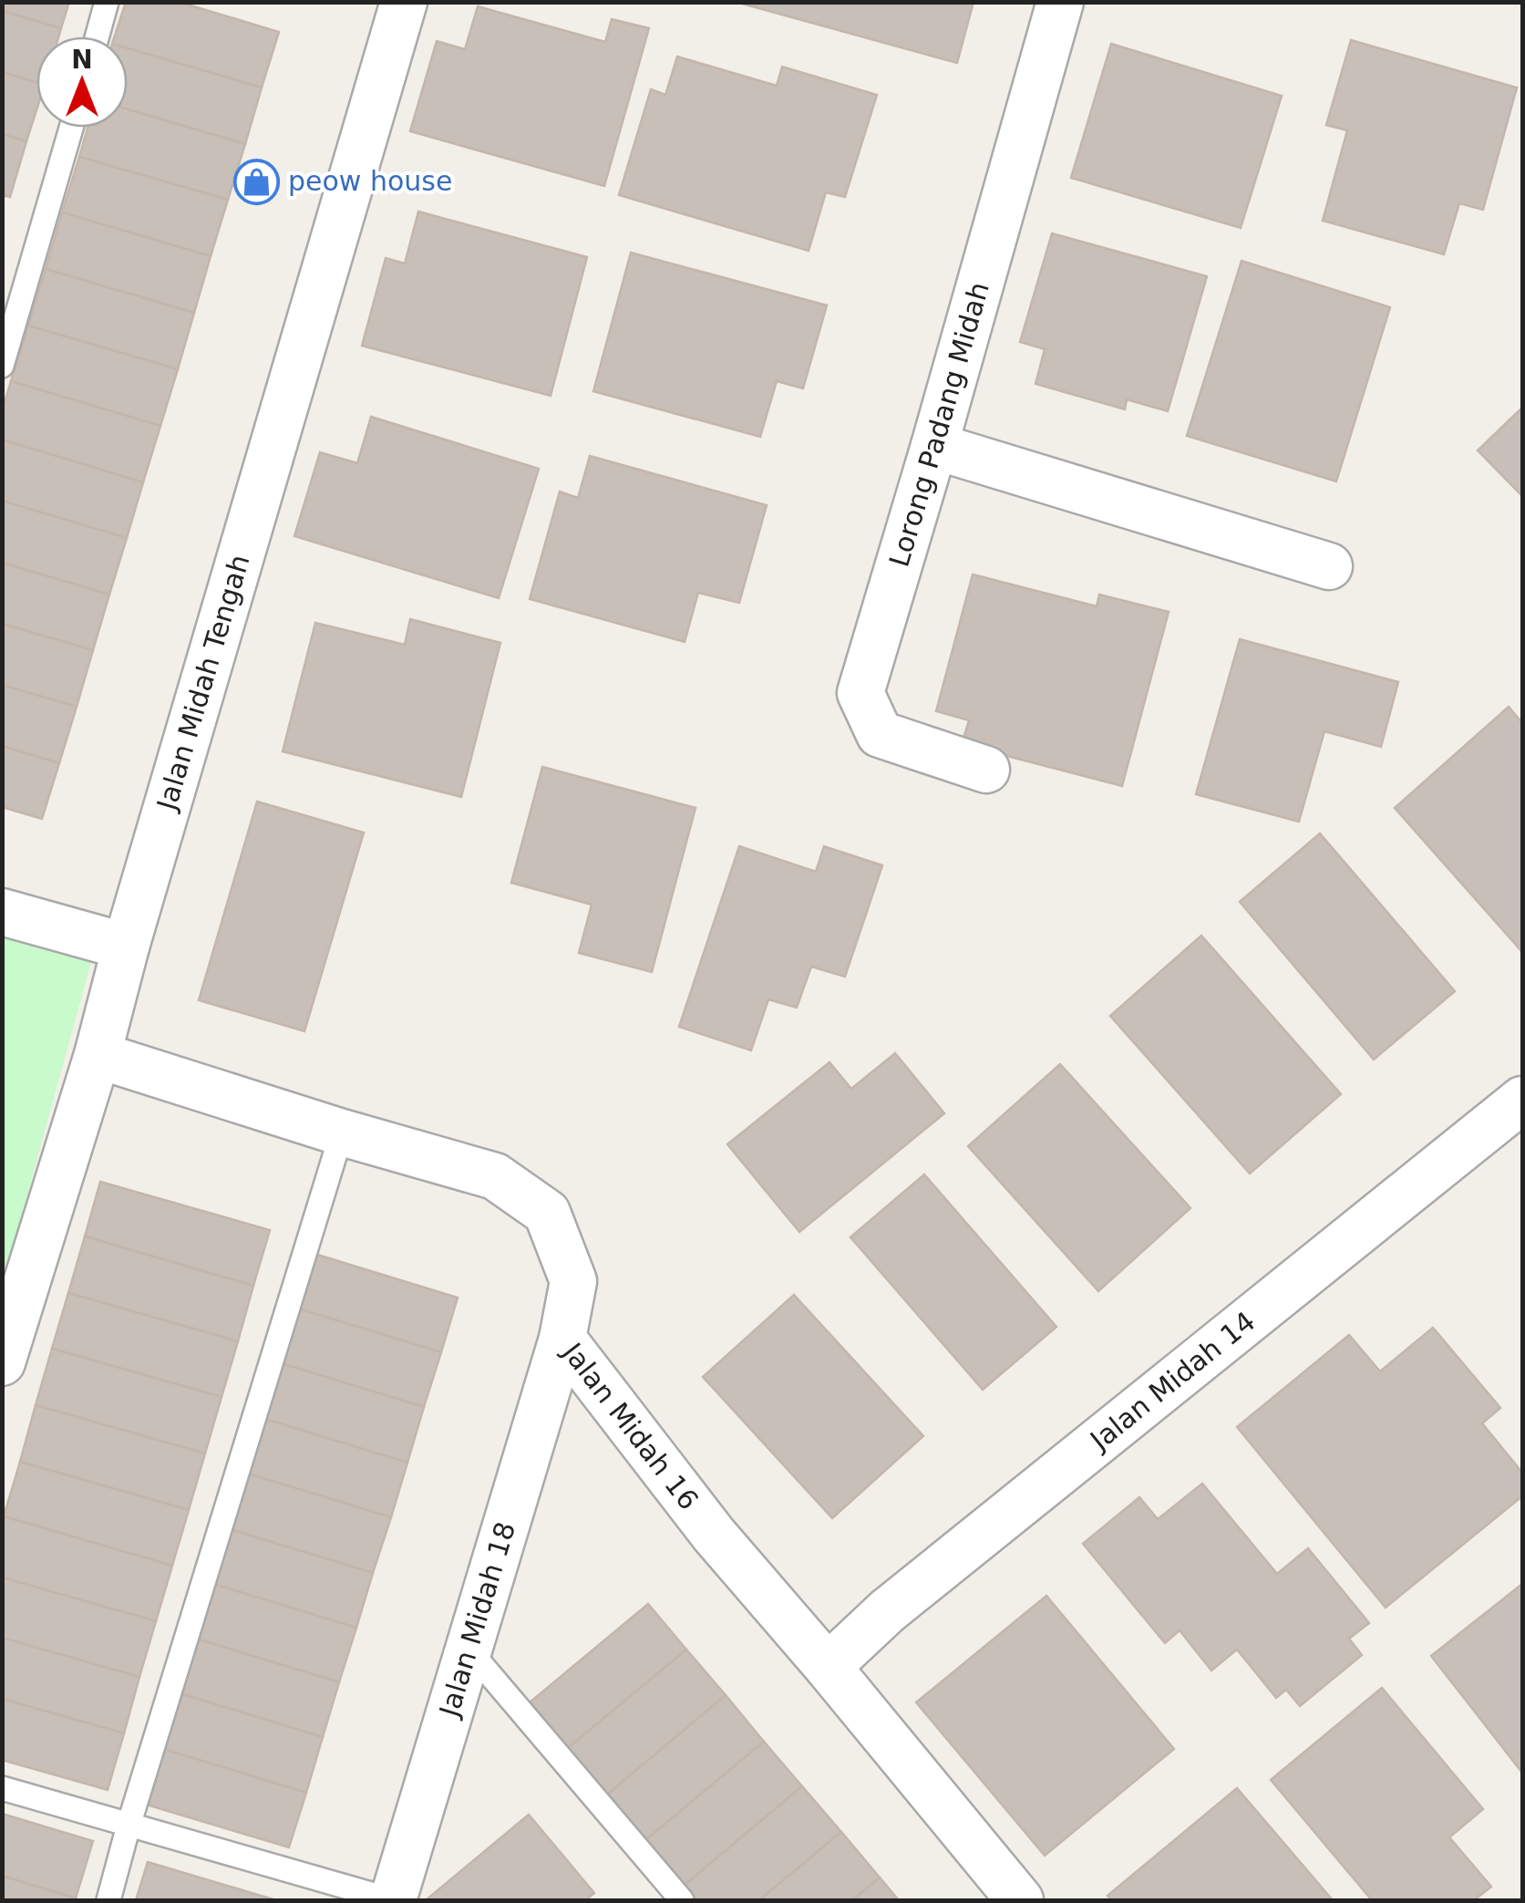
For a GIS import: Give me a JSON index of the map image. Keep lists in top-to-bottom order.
{
  "streets": {
    "street": [
      "Lorong Padang Midah",
      "Jalan Midah Tengah",
      "Jalan Midah 14",
      "Jalan Midah 16",
      "Jalan Midah 18"
    ]
  },
  "crossings": [
    ["Jalan Midah Tengah", "Jalan Midah 16"],
    ["Jalan Midah 14", "Jalan Midah 16"],
    ["Jalan Midah 16", "Jalan Midah 18"]
  ],
  "places": {
    "shop": ["peow house"]
  },
  "north": "top"
}
